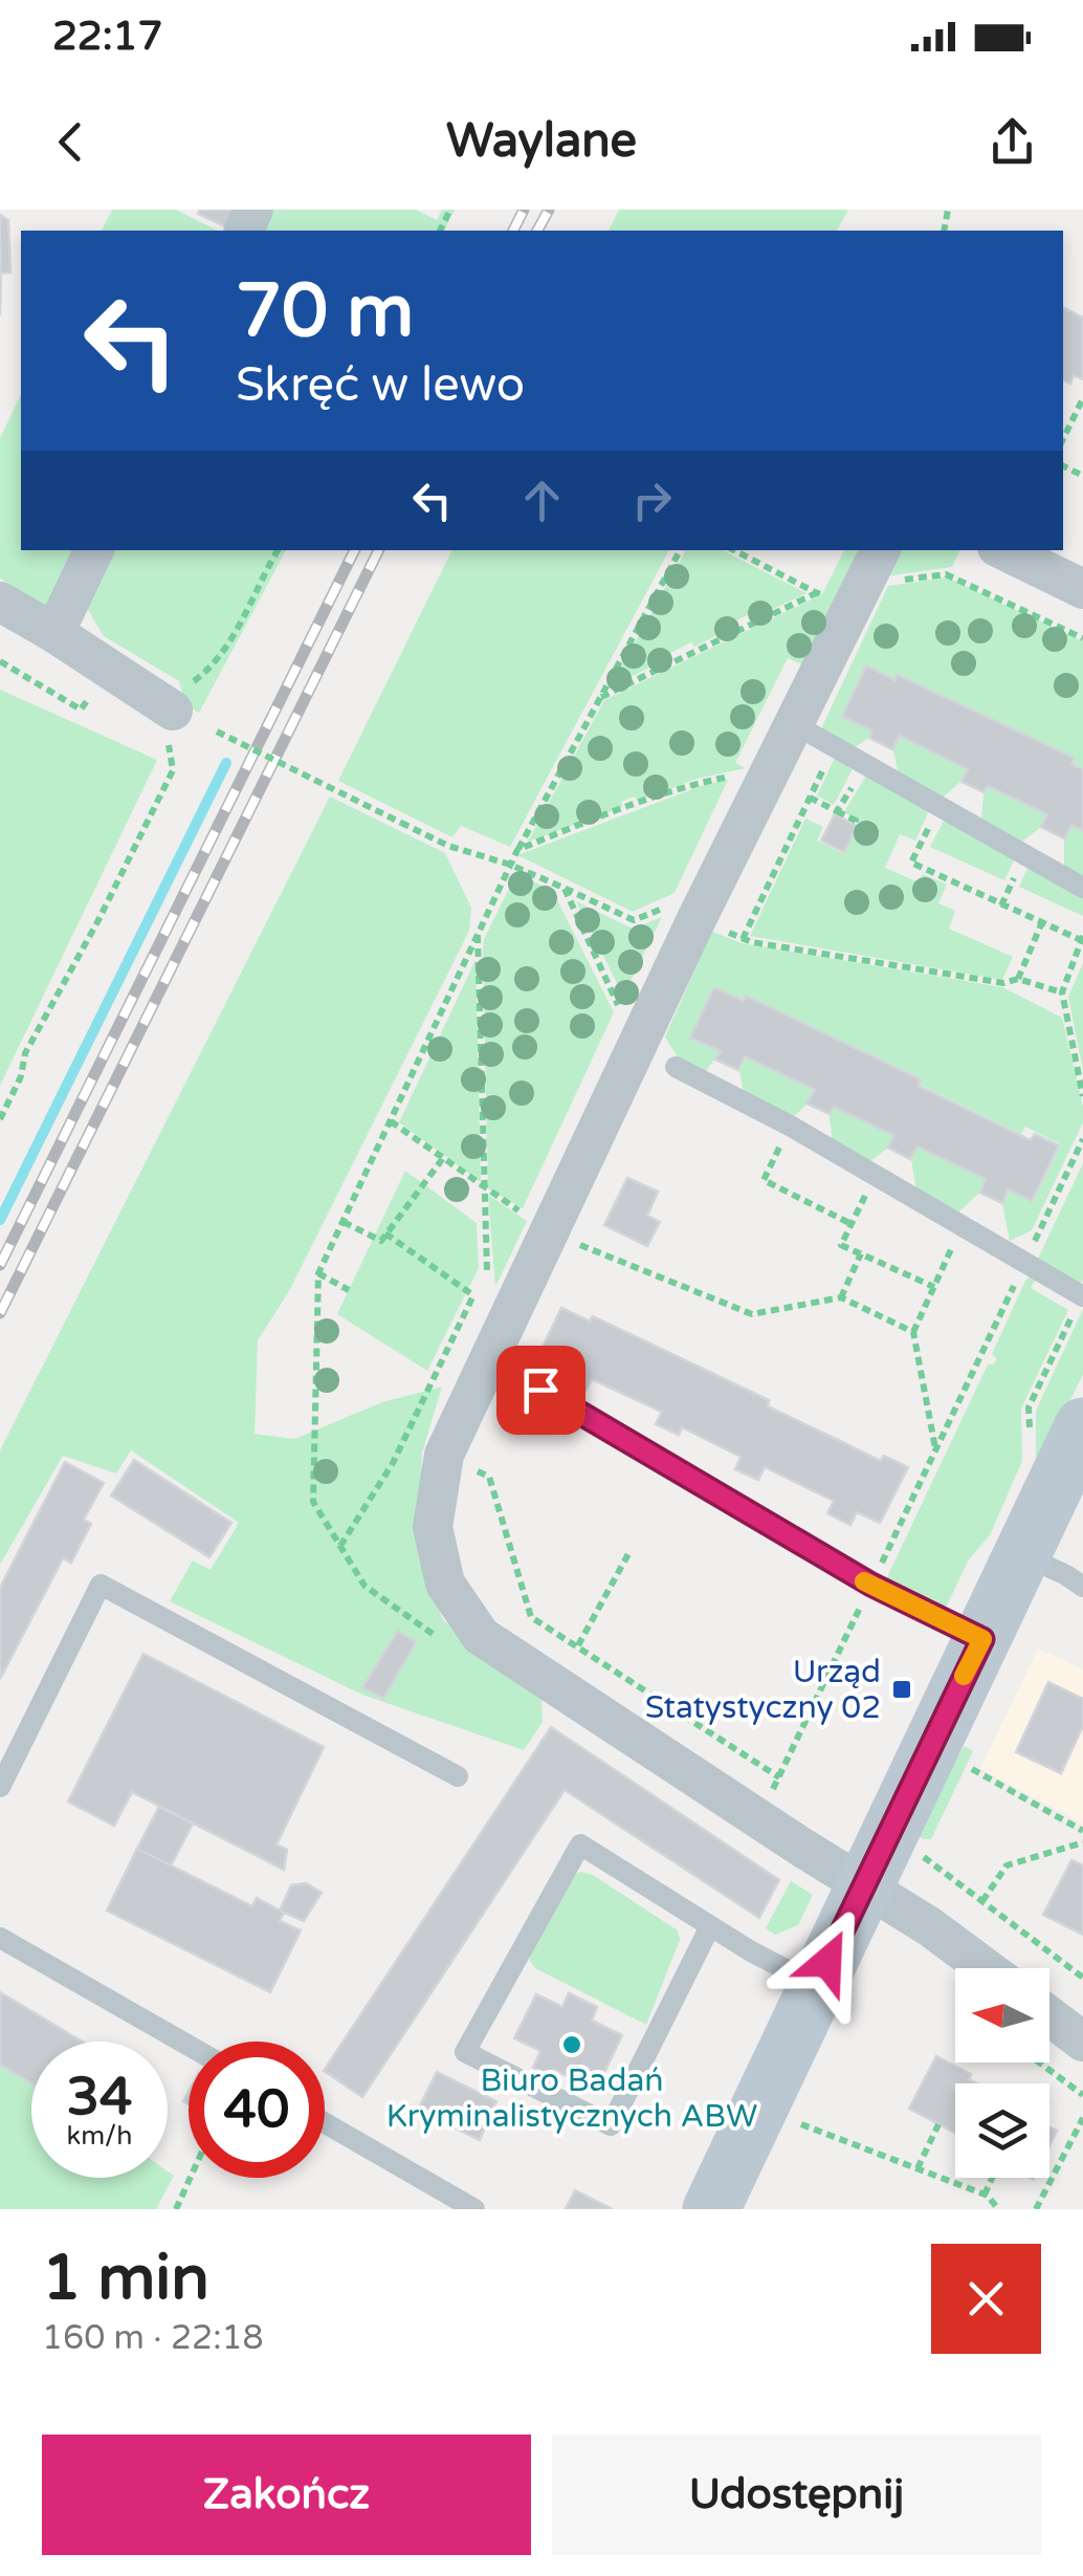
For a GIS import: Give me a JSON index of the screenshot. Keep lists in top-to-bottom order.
{
  "places": {
    "transit": ["Urząd Statystyczny 02"],
    "other": ["Biuro Badań Kryminalistycznych ABW"]
  },
  "north": "left",
  "page": {
    "status": "22:17",
    "header": "Waylane",
    "turn": ["70 m", "Skręć w lewo"],
    "speed": "34 km/h",
    "limit": "40",
    "heading": ["1 min", "160 m · 22:18"],
    "buttons": ["Zakończ", "Udostępnij"]
  }
}
